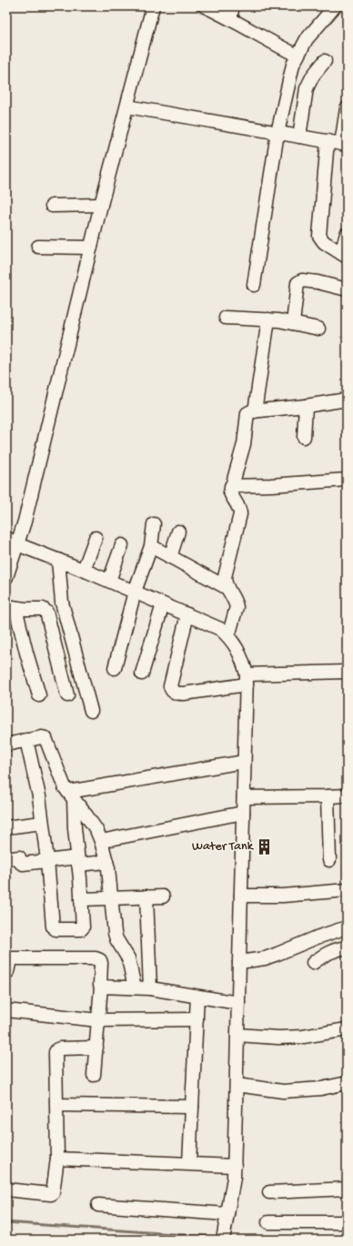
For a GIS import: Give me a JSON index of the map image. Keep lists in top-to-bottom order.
{
  "places": {
    "building": ["Water Tank"]
  }
}
